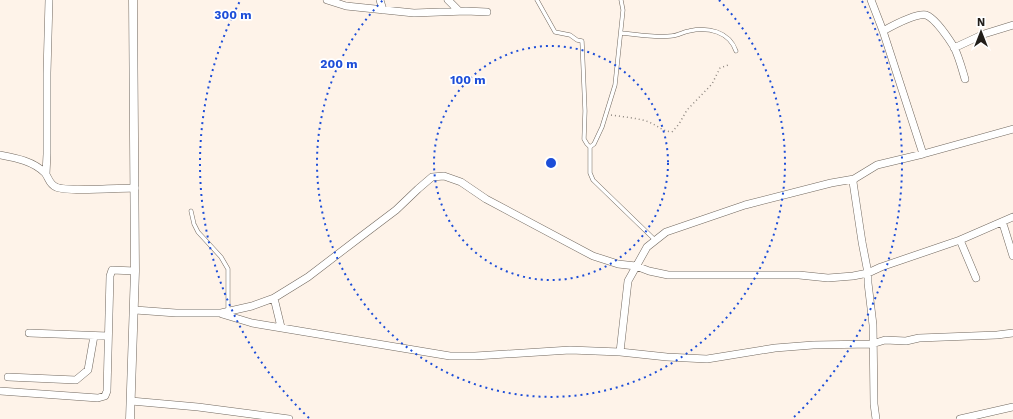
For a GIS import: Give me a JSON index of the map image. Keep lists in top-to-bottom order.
{
  "north": "top",
  "rings": ["300 m", "200 m", "100 m"]
}
